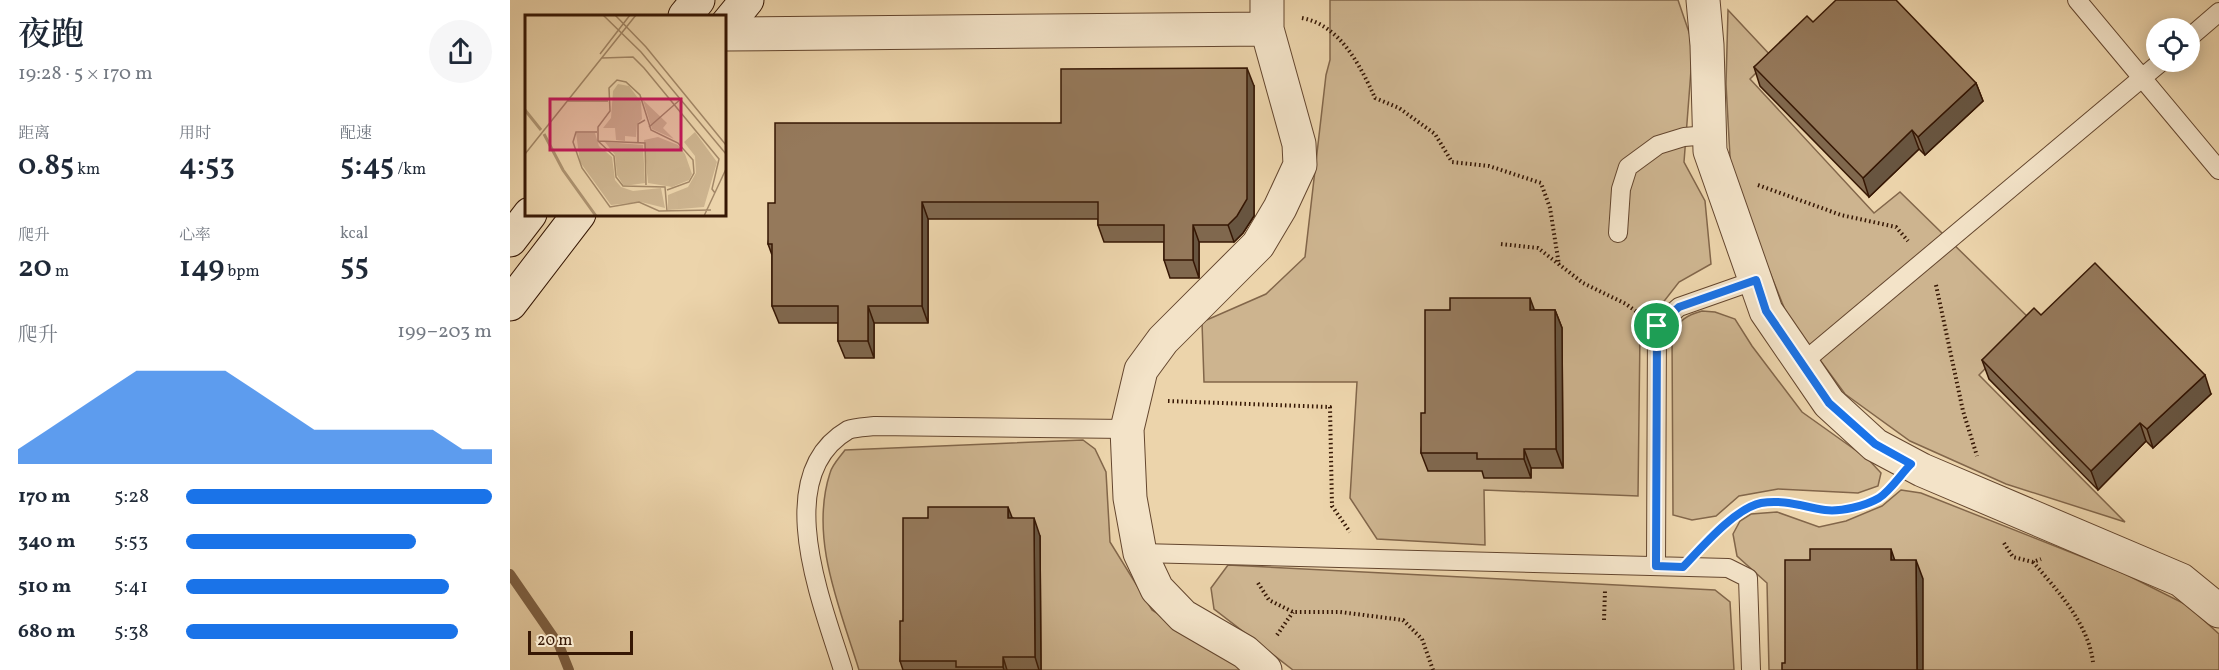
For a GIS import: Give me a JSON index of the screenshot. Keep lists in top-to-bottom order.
{
  "scale_bar": "20 m",
  "page": {
    "heading": ["夜跑", "19:28 · 5 × 170 m"],
    "stats": [
      ["距离", "0.85 km"],
      ["用时", "4:53"],
      ["配速", "5:45 /km"],
      ["爬升", "20 m"],
      ["心率", "149 bpm"],
      ["kcal", "55"]
    ],
    "chart": ["爬升", "199–203 m"],
    "list": [
      {
        "name": "170 m",
        "note": "5:28"
      },
      {
        "name": "340 m",
        "note": "5:53"
      },
      {
        "name": "510 m",
        "note": "5:41"
      },
      {
        "name": "680 m",
        "note": "5:38"
      }
    ],
    "scale": "20 m"
  }
}
